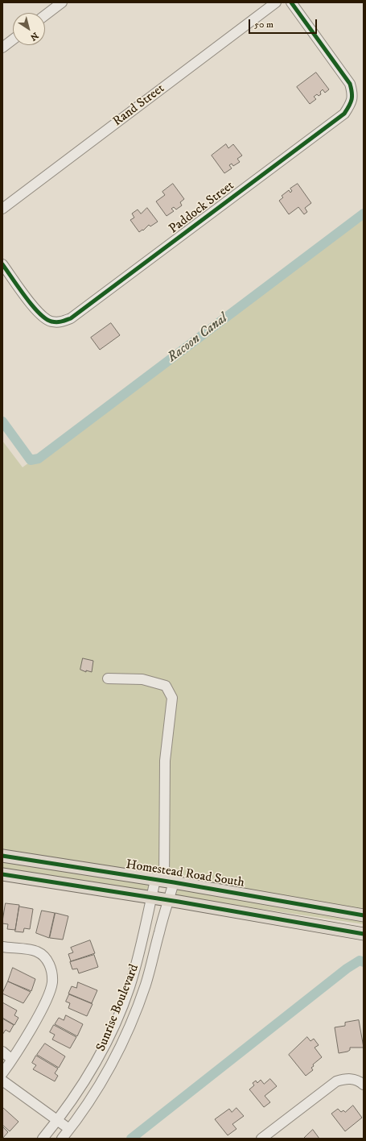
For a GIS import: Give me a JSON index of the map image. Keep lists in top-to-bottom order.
{
  "streets": {
    "main road": ["Homestead Road South"],
    "street": ["Rand Street", "Paddock Street", "Sunrise Boulevard"]
  },
  "crossings": [
    ["Homestead Road South", "Sunrise Boulevard"]
  ],
  "water": ["Racoon Canal"],
  "scale_bar": "50 m",
  "north": "bottom right"
}
